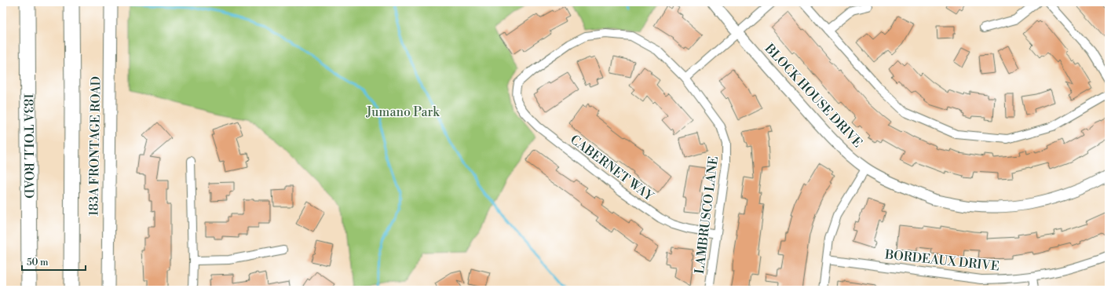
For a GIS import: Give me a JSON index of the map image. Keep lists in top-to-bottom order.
{
  "streets": {
    "highway": ["183A TOLL ROAD"],
    "main road": ["183A FRONTAGE ROAD"],
    "street": [
      "BLOCK HOUSE DRIVE",
      "CABERNET WAY",
      "LAMBRUSCO LANE",
      "BORDEAUX DRIVE"
    ]
  },
  "crossings": [
    ["CABERNET WAY", "LAMBRUSCO LANE"]
  ],
  "parks": ["Jumano Park"],
  "scale_bar": "50 m"
}
